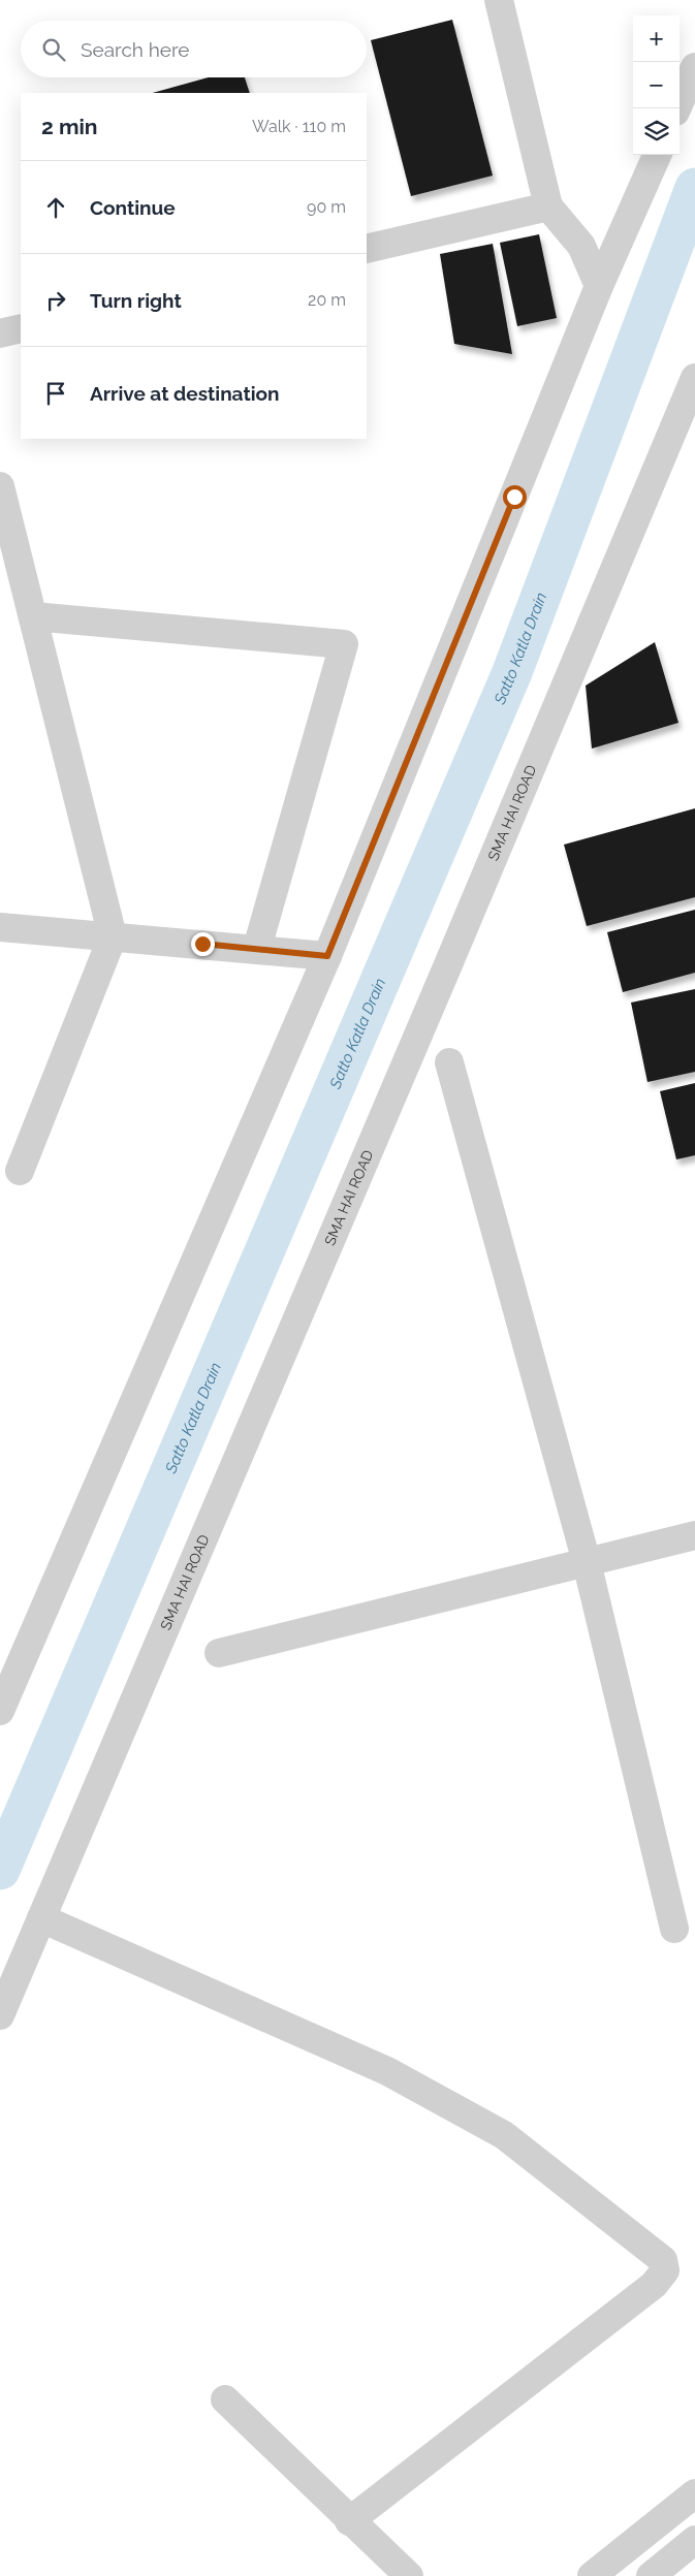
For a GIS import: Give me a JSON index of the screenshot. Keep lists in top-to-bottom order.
{
  "streets": {
    "street": ["SMA HAI ROAD"]
  },
  "water": ["Satto Katla Drain"],
  "page": {
    "map_buttons": ["+", "−"],
    "search": "Search here",
    "heading": ["2 min", "Walk · 110 m"],
    "list": [
      ["Continue", "90 m"],
      ["Turn right", "20 m"],
      "Arrive at destination"
    ]
  }
}
